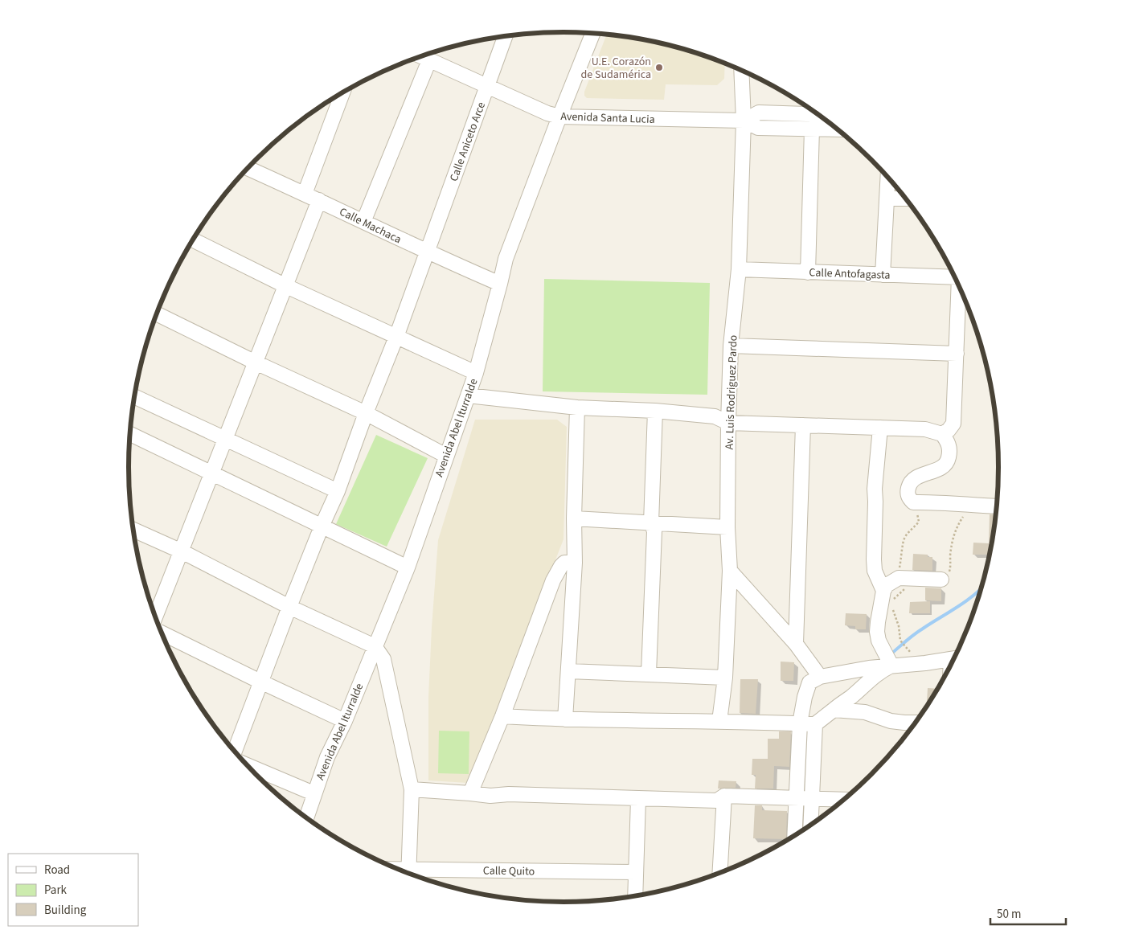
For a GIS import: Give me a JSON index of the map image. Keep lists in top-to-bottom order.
{
  "streets": {
    "street": [
      "Avenida Santa Lucia",
      "Calle Aniceto Arce",
      "Calle Machaca",
      "Calle Antofagasta",
      "Av. Luis Rodriguez Pardo",
      "Avenida Abel Iturralde",
      "Calle Quito"
    ]
  },
  "crossings": [
    ["Avenida Santa Lucia", "Calle Aniceto Arce"],
    ["Avenida Santa Lucia", "Av. Luis Rodriguez Pardo"],
    ["Avenida Santa Lucia", "Avenida Abel Iturralde"],
    ["Calle Aniceto Arce", "Calle Machaca"],
    ["Calle Machaca", "Avenida Abel Iturralde"],
    ["Calle Antofagasta", "Av. Luis Rodriguez Pardo"]
  ],
  "places": ["U.E. Corazón de Sudamérica"],
  "legend": ["Road", "Park", "Building"],
  "scale_bar": "50 m"
}
